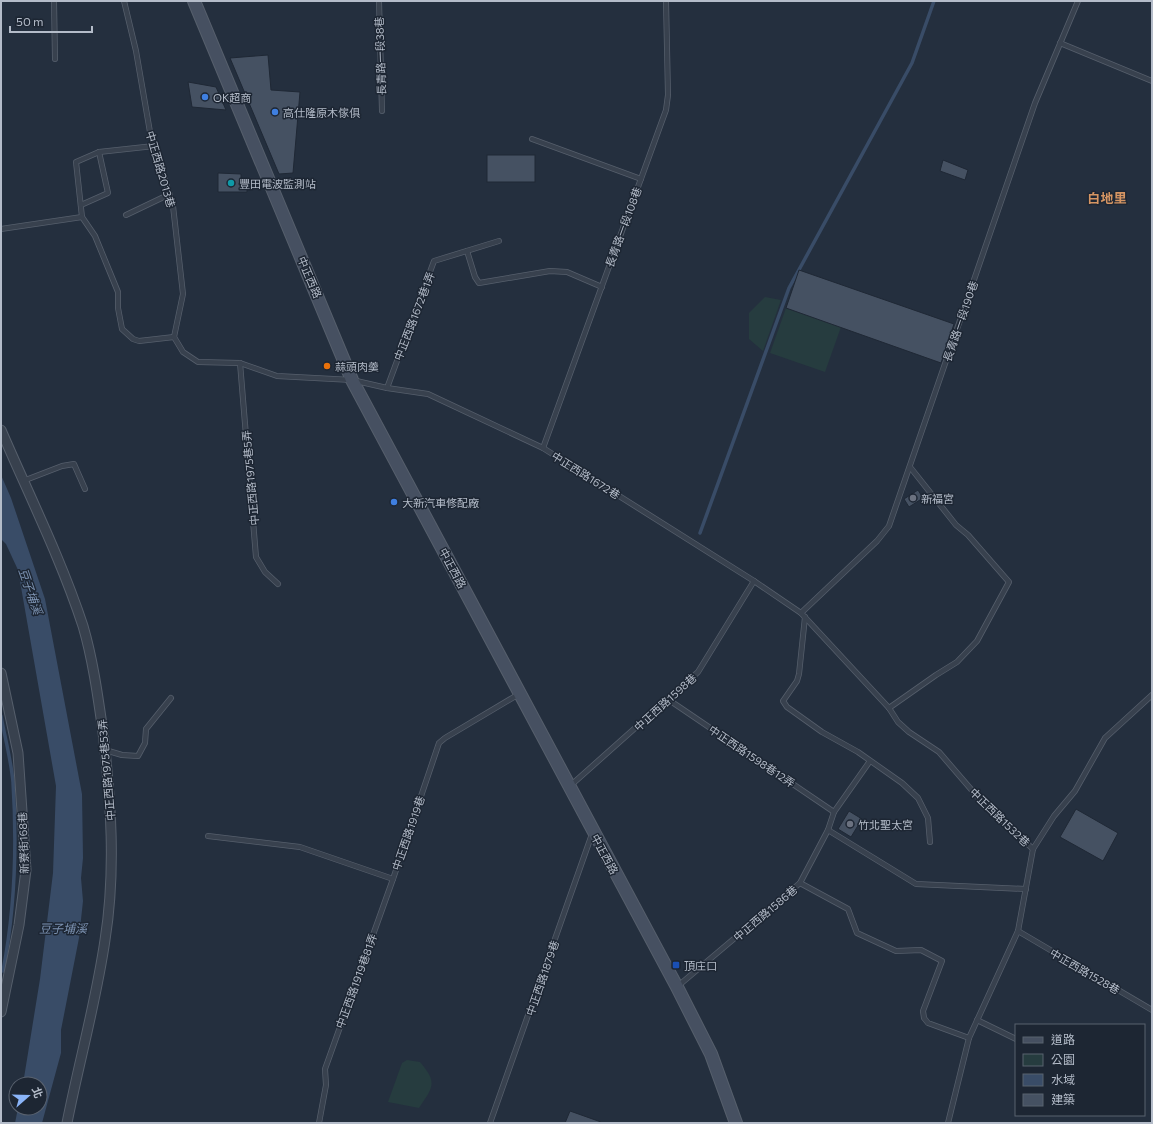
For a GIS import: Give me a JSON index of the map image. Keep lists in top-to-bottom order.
{
  "streets": {
    "main road": ["中正西路"],
    "street": ["中正西路1975巷53弄", "新寮街168巷"],
    "lane": [
      "長青路一段38巷",
      "中正西路2013巷",
      "長青路一段108巷",
      "中正西路1672巷1弄",
      "長青路一段190巷",
      "中正西路1672巷",
      "中正西路1975巷5弄",
      "中正西路1598巷",
      "中正西路1598巷12弄",
      "中正西路1532巷",
      "中正西路1919巷",
      "中正西路1586巷",
      "中正西路1528巷",
      "中正西路1879巷",
      "中正西路1919巷81弄"
    ]
  },
  "crossings": [
    ["中正西路2013巷", "中正西路1672巷"],
    ["長青路一段108巷", "中正西路1672巷"],
    ["中正西路", "中正西路1672巷"],
    ["中正西路", "中正西路1598巷"],
    ["中正西路", "中正西路1919巷"],
    ["中正西路", "中正西路1586巷"],
    ["中正西路", "中正西路1879巷"],
    ["中正西路1672巷1弄", "中正西路1672巷"],
    ["長青路一段190巷", "中正西路1672巷"],
    ["長青路一段190巷", "中正西路1532巷"],
    ["中正西路1672巷", "中正西路1975巷5弄"],
    ["中正西路1672巷", "中正西路1598巷"],
    ["中正西路1672巷", "中正西路1532巷"],
    ["中正西路1598巷", "中正西路1598巷12弄"],
    ["中正西路1598巷12弄", "中正西路1586巷"],
    ["中正西路1532巷", "中正西路1528巷"],
    ["中正西路1919巷", "中正西路1919巷81弄"]
  ],
  "districts": ["白地里"],
  "water": ["豆子埔溪"],
  "places": {
    "other": [
      "OK超商",
      "高仕隆原木傢俱",
      "豐田電波監測站",
      "蒜頭肉羹",
      "新福宮",
      "大新汽車修配廠",
      "竹北聖太宮"
    ],
    "transit": ["頂庄口"]
  },
  "legend": [
    "道路",
    "公園",
    "水域",
    "建築"
  ],
  "scale_bar": "50 m",
  "north": "right"
}
